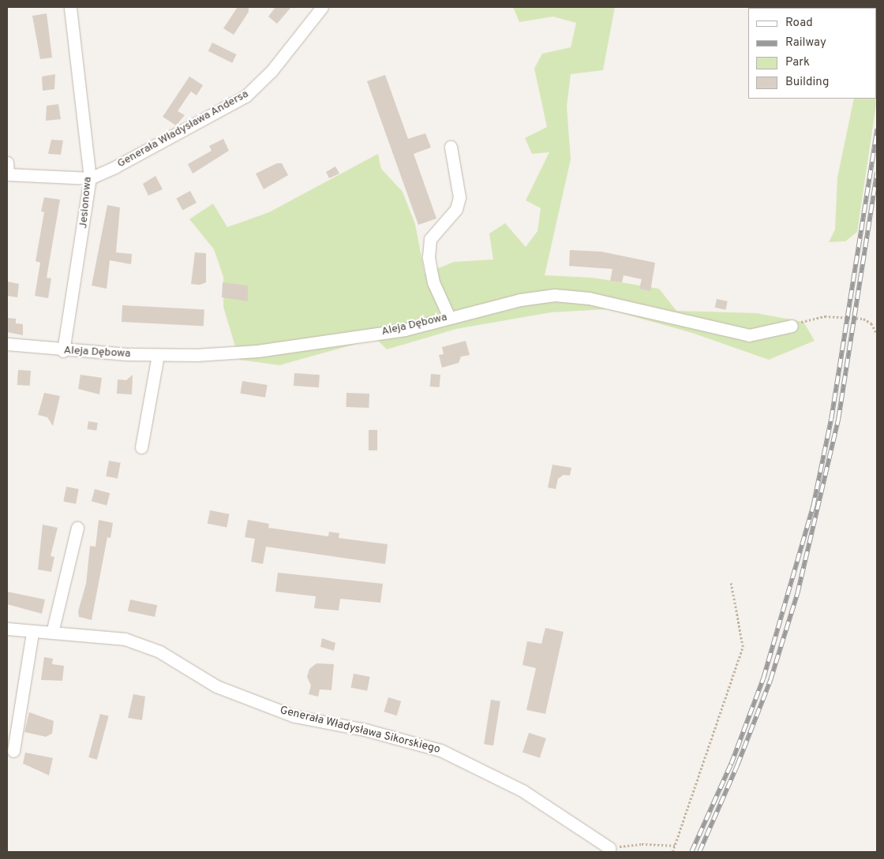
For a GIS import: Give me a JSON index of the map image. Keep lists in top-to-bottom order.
{
  "streets": {
    "street": [
      "Generała Władysława Andersa",
      "Jesionowa",
      "Aleja Dębowa",
      "Generała Władysława Sikorskiego"
    ]
  },
  "crossings": [
    ["Generała Władysława Andersa", "Jesionowa"],
    ["Jesionowa", "Aleja Dębowa"]
  ],
  "legend": [
    "Road",
    "Railway",
    "Park",
    "Building"
  ]
}
